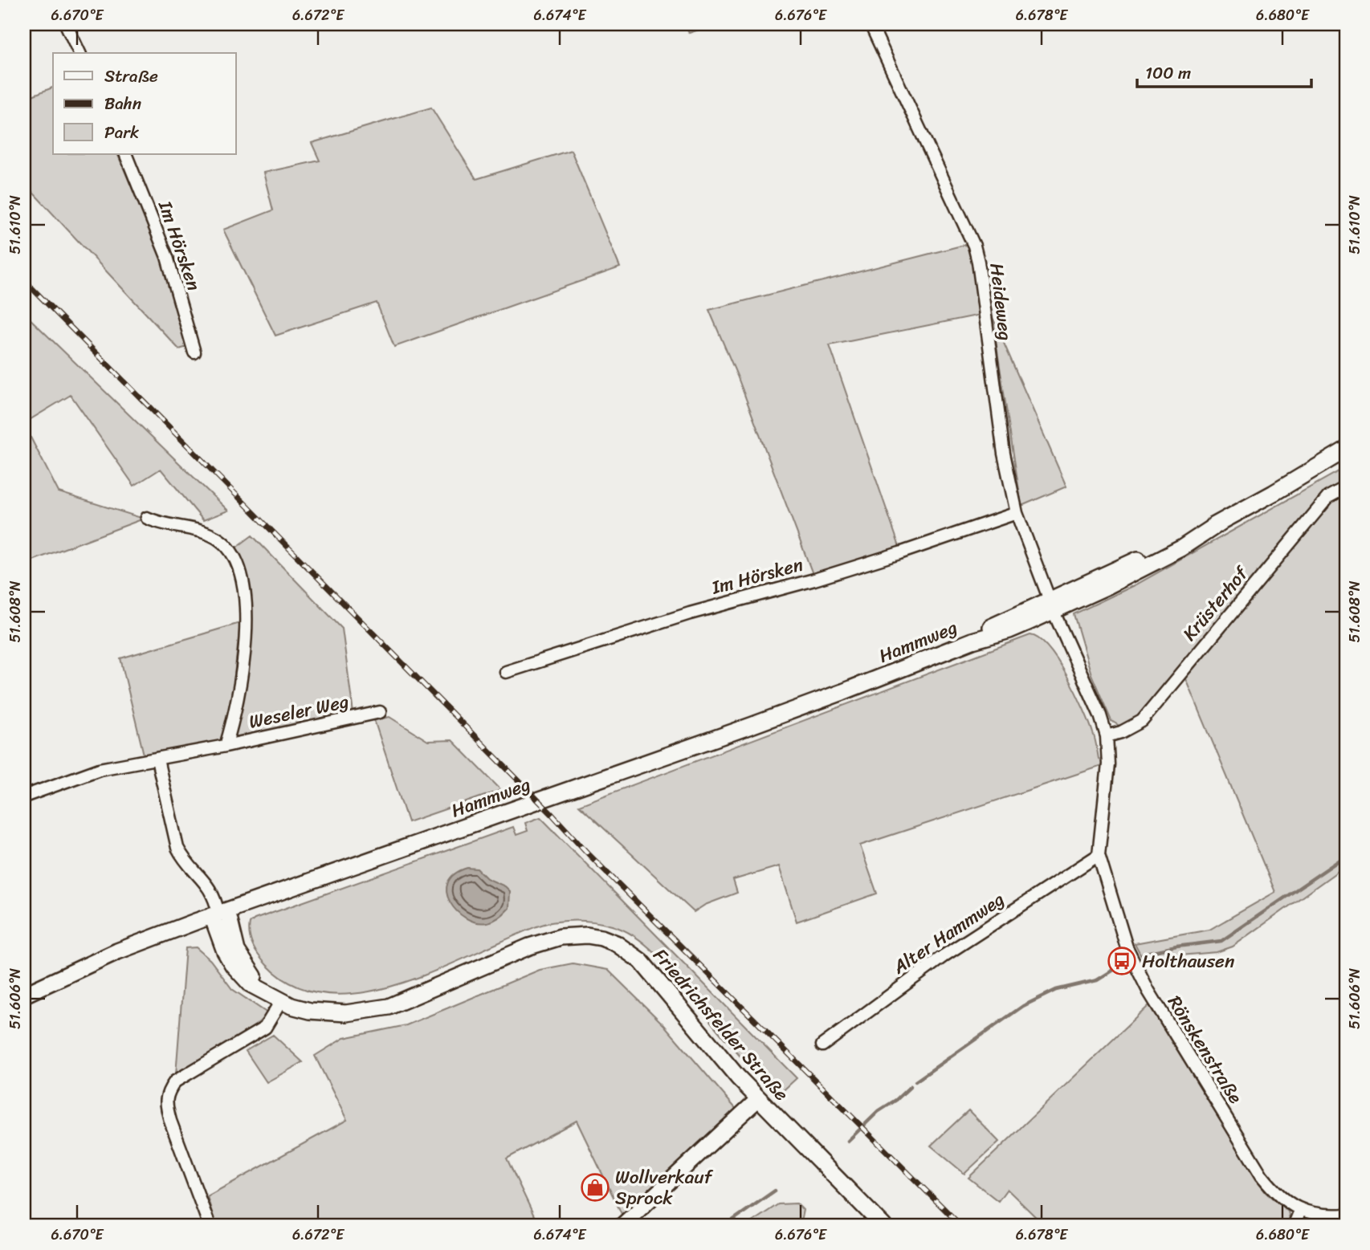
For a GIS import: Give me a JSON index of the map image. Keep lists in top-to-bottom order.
{
  "streets": {
    "main road": ["Hammweg", "Friedrichsfelder Straße"],
    "street": [
      "Im Hörsken",
      "Heideweg",
      "Krüsterhof",
      "Weseler Weg",
      "Alter Hammweg",
      "Rönskenstraße"
    ]
  },
  "crossings": [
    ["Im Hörsken", "Heideweg"],
    ["Heideweg", "Hammweg"],
    ["Heideweg", "Rönskenstraße"],
    ["Krüsterhof", "Rönskenstraße"],
    ["Hammweg", "Friedrichsfelder Straße"],
    ["Hammweg", "Rönskenstraße"],
    ["Alter Hammweg", "Rönskenstraße"]
  ],
  "places": {
    "bus stop": ["Holthausen"],
    "shop": ["Wollverkauf Sprock"]
  },
  "legend": ["Straße", "Bahn", "Park"],
  "scale_bar": "100 m",
  "coordinates": [
    "6.670°E",
    "6.672°E",
    "6.674°E",
    "6.676°E",
    "6.678°E",
    "6.680°E",
    "51.610°N",
    "51.608°N",
    "51.606°N"
  ]
}
